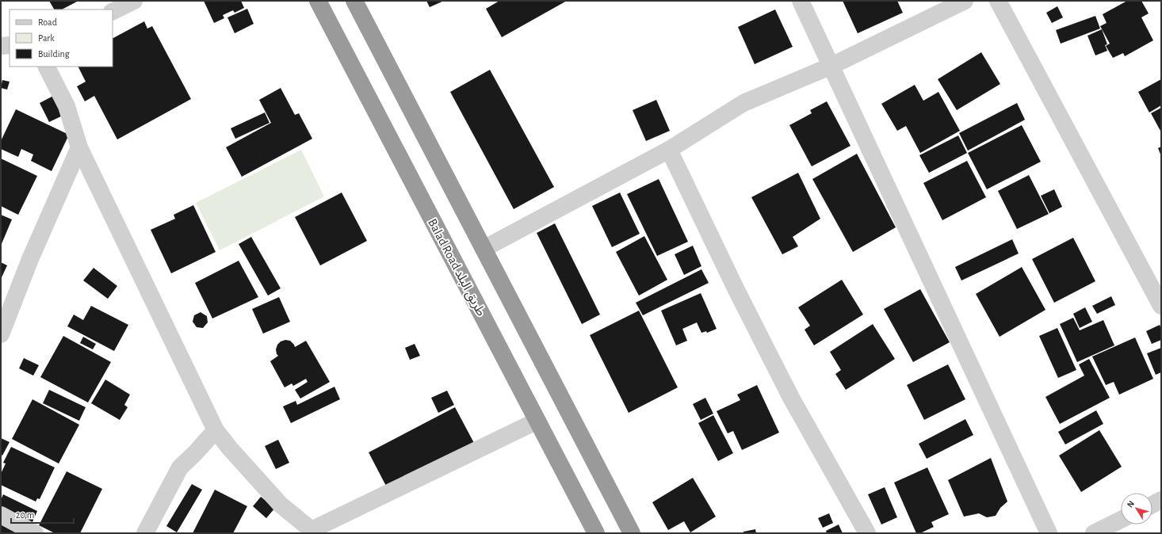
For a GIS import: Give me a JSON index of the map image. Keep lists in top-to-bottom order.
{
  "streets": {
    "highway": ["Balad Road طريق البلد"]
  },
  "legend": ["Road", "Park", "Building"],
  "scale_bar": "20 m",
  "north": "top left"
}
